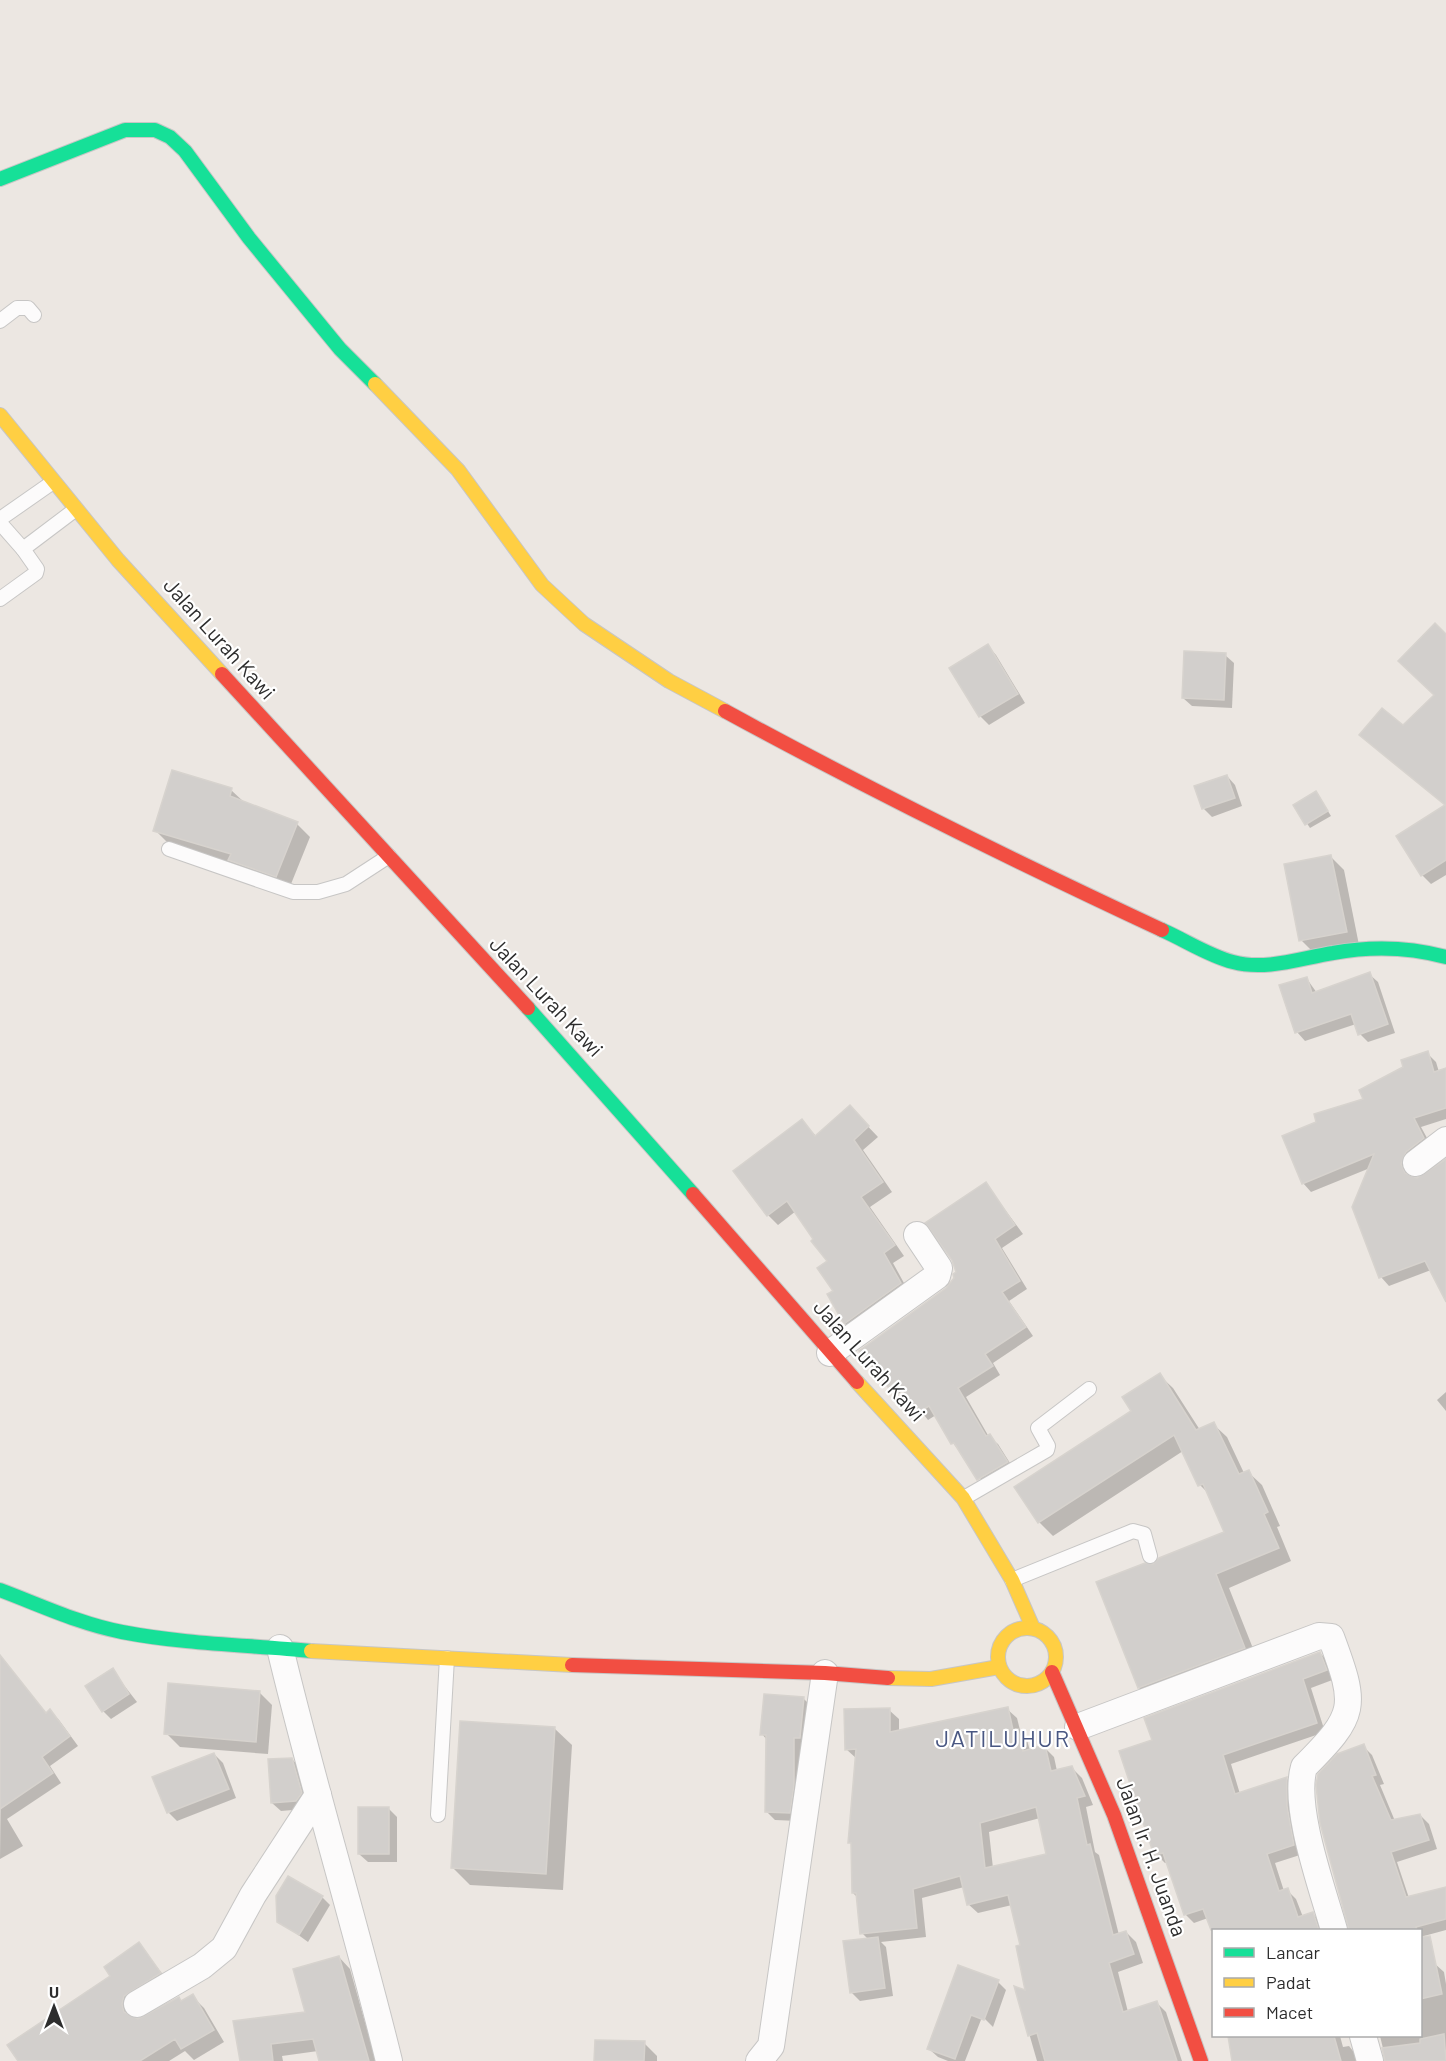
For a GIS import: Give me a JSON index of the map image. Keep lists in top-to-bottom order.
{
  "streets": {
    "street": ["Jalan Lurah Kawi", "Jalan Ir. H. Juanda"]
  },
  "crossings": [
    ["Jalan Lurah Kawi", "Jalan Ir. H. Juanda"]
  ],
  "districts": ["JATILUHUR"],
  "legend": ["Lancar", "Padat", "Macet"],
  "north": "top"
}
